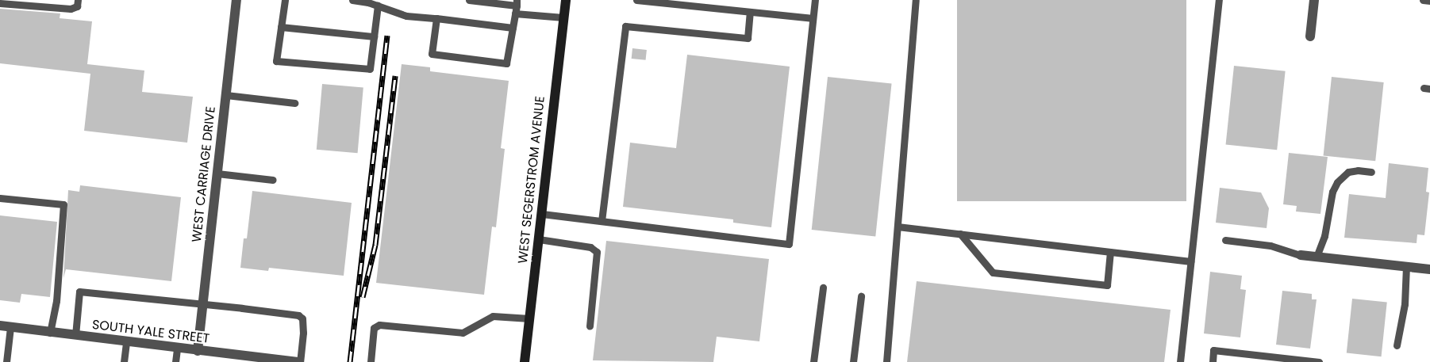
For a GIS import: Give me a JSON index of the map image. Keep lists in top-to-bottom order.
{
  "streets": {
    "main road": ["WEST SEGERSTROM AVENUE"],
    "street": ["WEST CARRIAGE DRIVE", "SOUTH YALE STREET"]
  },
  "crossings": [
    ["WEST CARRIAGE DRIVE", "SOUTH YALE STREET"]
  ]
}
